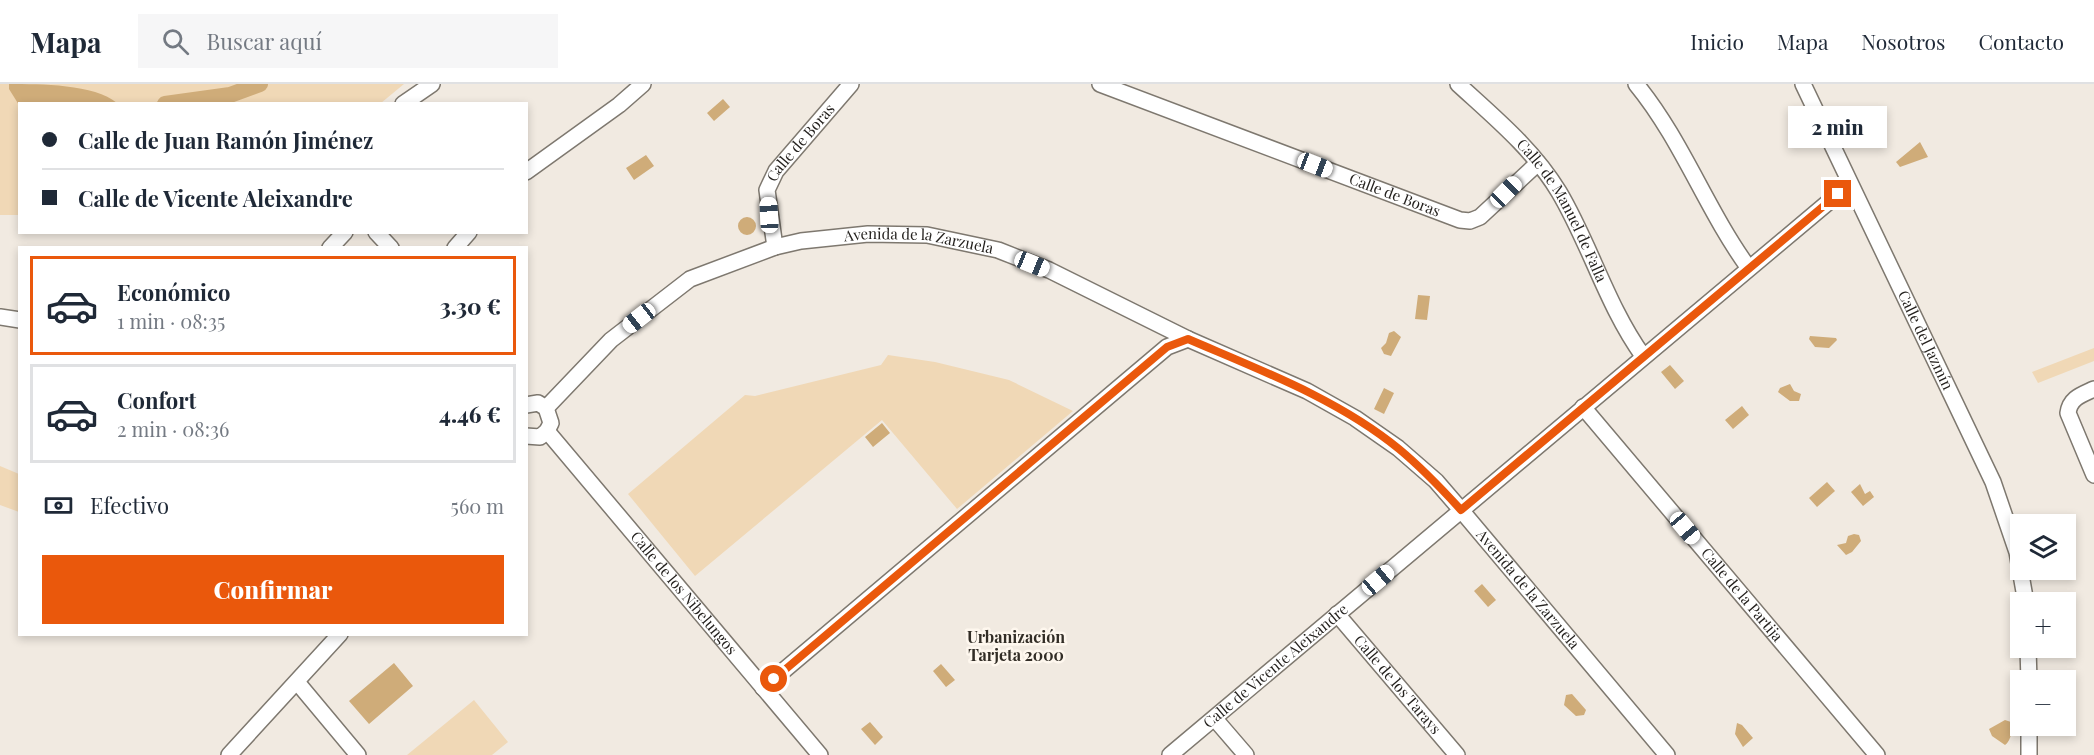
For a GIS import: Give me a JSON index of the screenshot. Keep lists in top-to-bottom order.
{
  "streets": {
    "street": [
      "Calle de Boras",
      "Calle de Manuel de Falla",
      "Avenida de la Zarzuela",
      "Calle del Jazmín",
      "Calle de los Nibelungos",
      "Calle de la Partija",
      "Calle de Vicente Aleixandre",
      "Calle de los Tarays"
    ]
  },
  "crossings": [
    ["Calle de Boras", "Calle de Manuel de Falla"],
    ["Calle de Boras", "Avenida de la Zarzuela"],
    ["Calle de Manuel de Falla", "Calle de Vicente Aleixandre"],
    ["Avenida de la Zarzuela", "Calle de Vicente Aleixandre"],
    ["Calle del Jazmín", "Calle de Vicente Aleixandre"],
    ["Calle de la Partija", "Calle de Vicente Aleixandre"],
    ["Calle de Vicente Aleixandre", "Calle de los Tarays"]
  ],
  "districts": ["Urbanización Tarjeta 2000"],
  "page": {
    "header": "Mapa",
    "search": "Buscar aquí",
    "nav": [
      "Inicio",
      "Mapa",
      "Nosotros",
      "Contacto"
    ],
    "banner": ["Calle de Juan Ramón Jiménez", "Calle de Vicente Aleixandre"],
    "bubble": "2 min",
    "list": [
      {
        "name": "Económico",
        "note": "1 min · 08:35",
        "value": "3.30 €"
      },
      {
        "name": "Confort",
        "note": "2 min · 08:36",
        "value": "4.46 €"
      }
    ],
    "pay": ["Efectivo", "560 m"],
    "map_buttons": ["+", "−"],
    "buttons": "Confirmar"
  }
}
